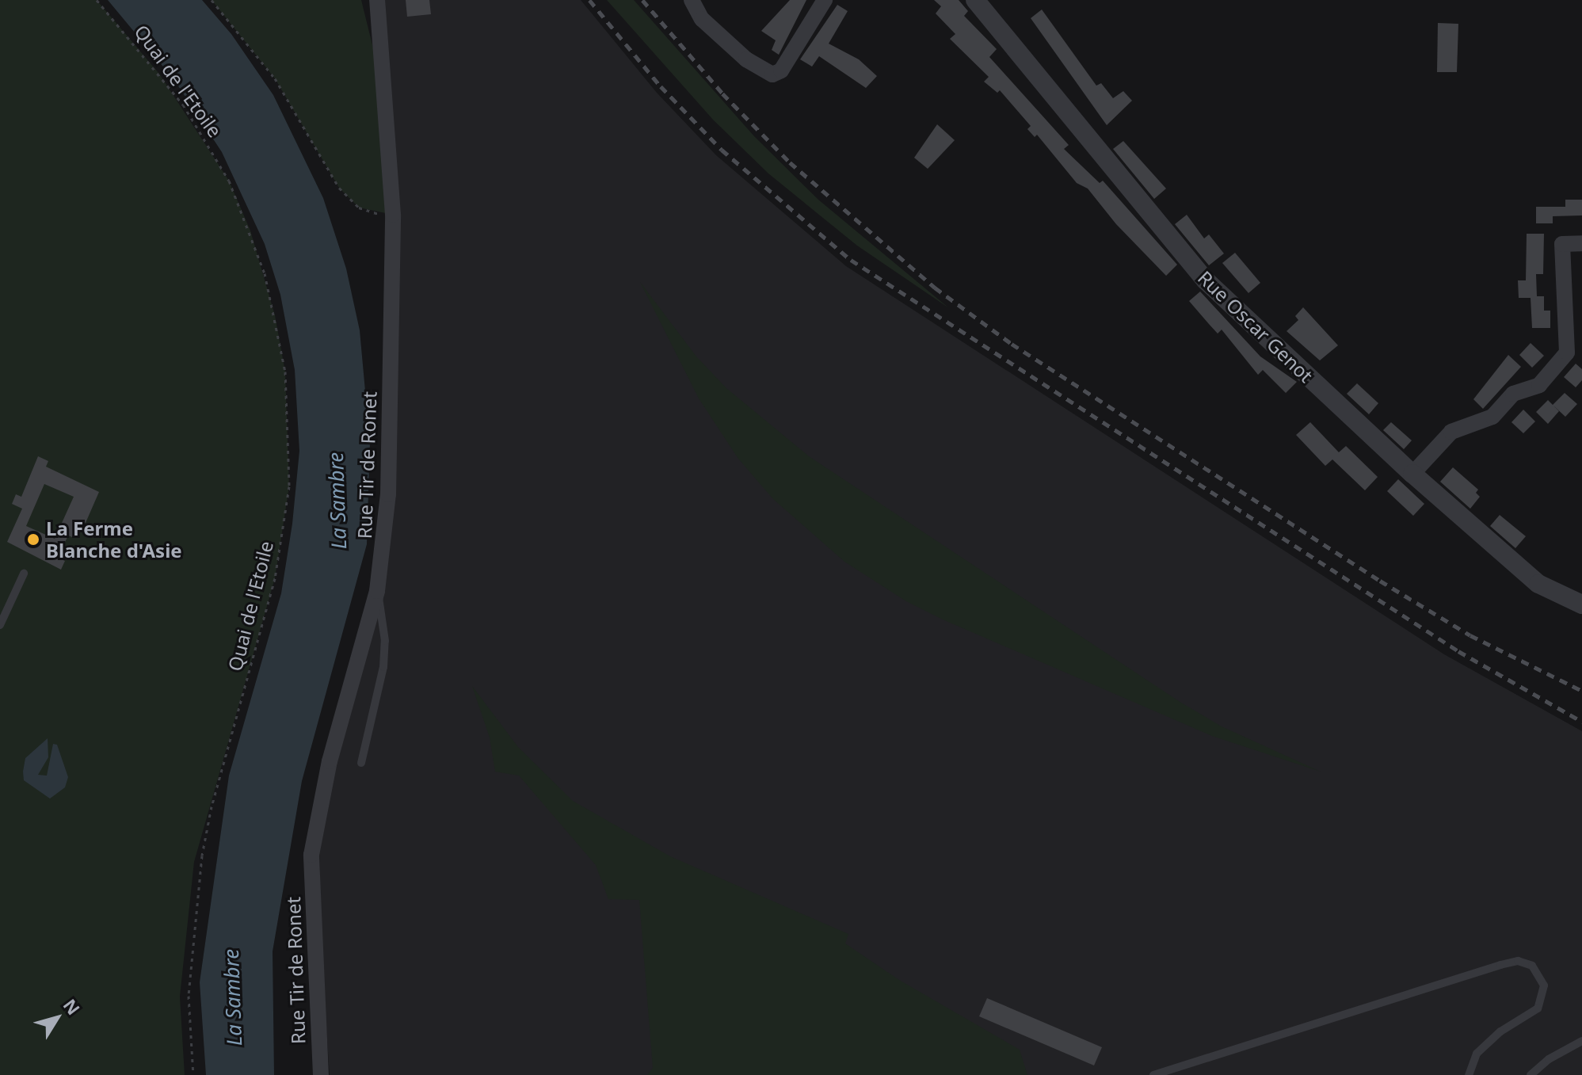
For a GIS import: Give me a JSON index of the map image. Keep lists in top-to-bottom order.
{
  "streets": {
    "street": ["Rue Oscar Genot", "Rue Tir de Ronet"],
    "path": ["Quai de l'Etoile"]
  },
  "water": ["La Sambre"],
  "places": ["La Ferme Blanche d'Asie"],
  "north": "top right"
}
